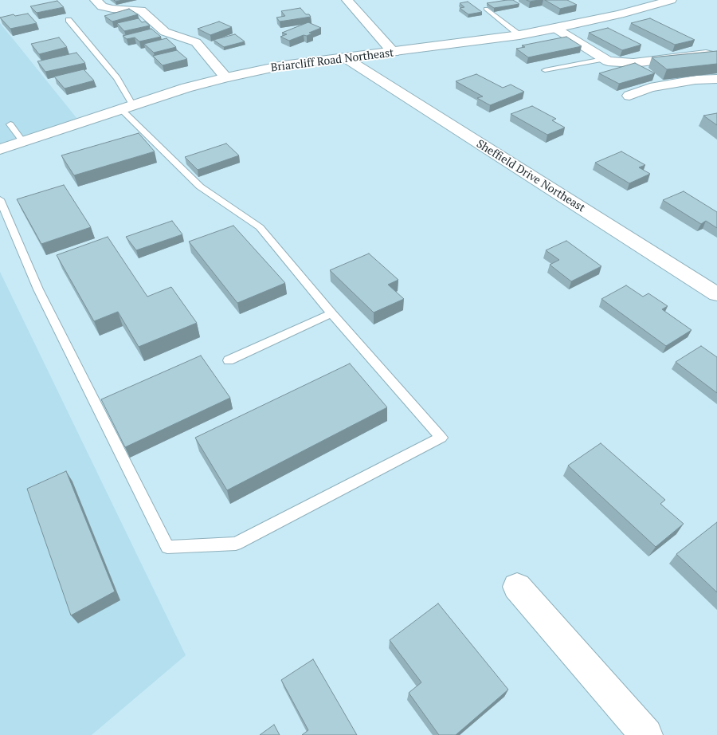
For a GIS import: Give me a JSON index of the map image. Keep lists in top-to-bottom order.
{
  "streets": {
    "street": ["Briarcliff Road Northeast", "Sheffield Drive Northeast"]
  },
  "crossings": [
    ["Briarcliff Road Northeast", "Sheffield Drive Northeast"]
  ]
}
